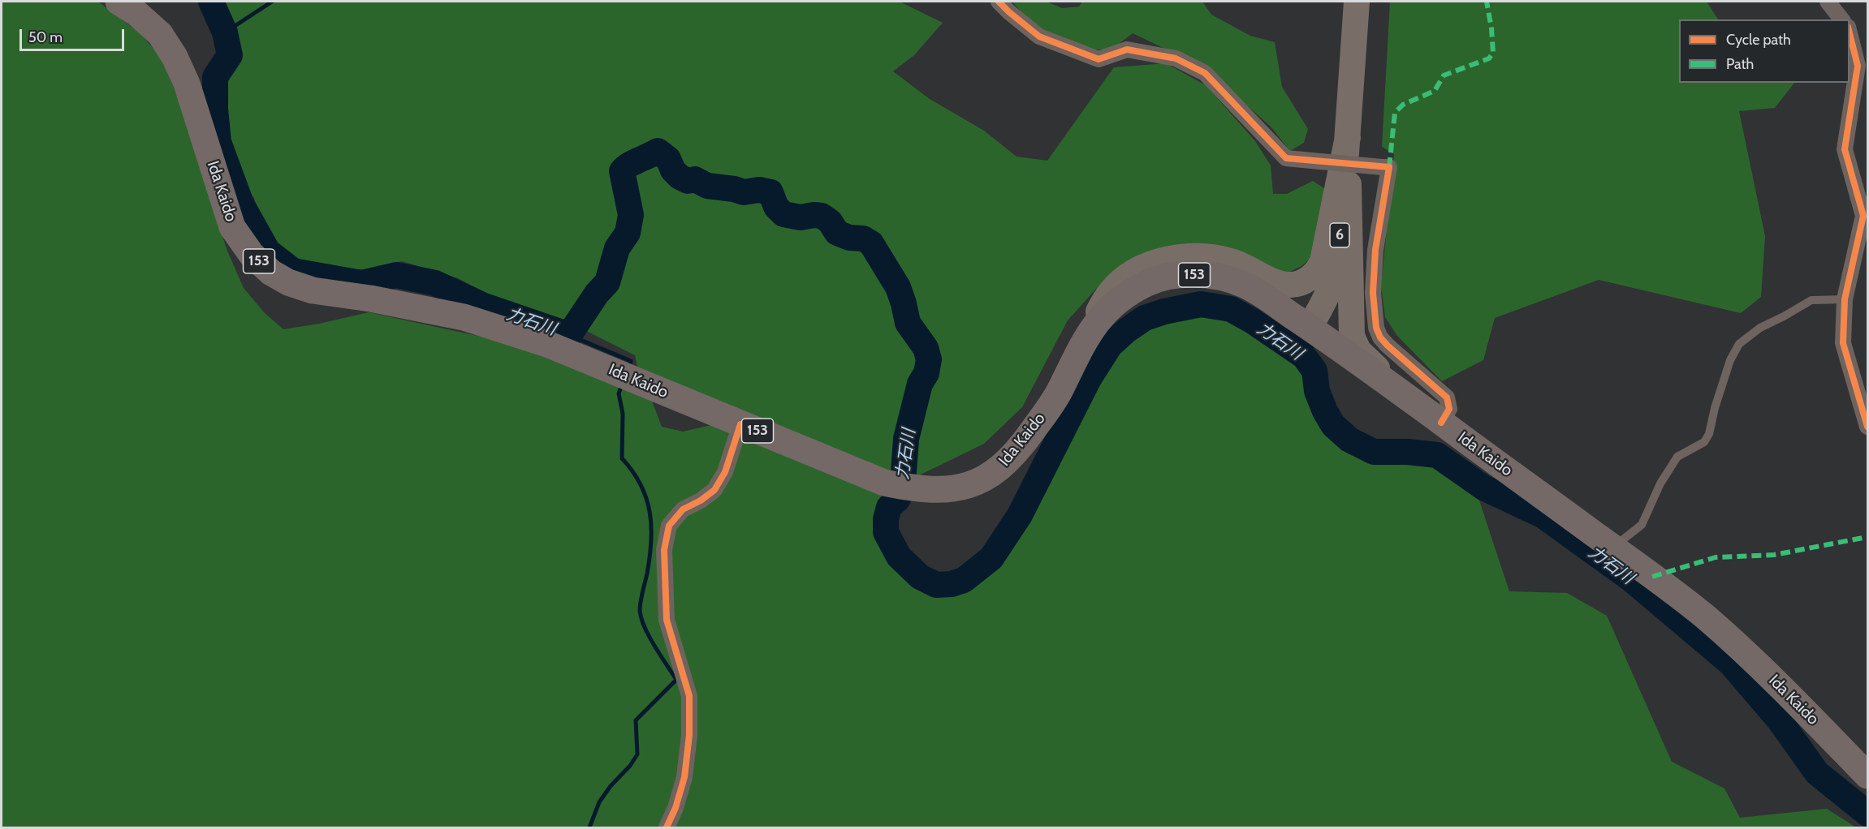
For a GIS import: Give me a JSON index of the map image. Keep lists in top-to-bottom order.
{
  "streets": {
    "highway": ["Ida Kaido", "153"],
    "main road": ["6"]
  },
  "crossings": [
    ["Ida Kaido", "6"]
  ],
  "water": ["力石川"],
  "legend": ["Cycle path", "Path"],
  "scale_bar": "50 m"
}
